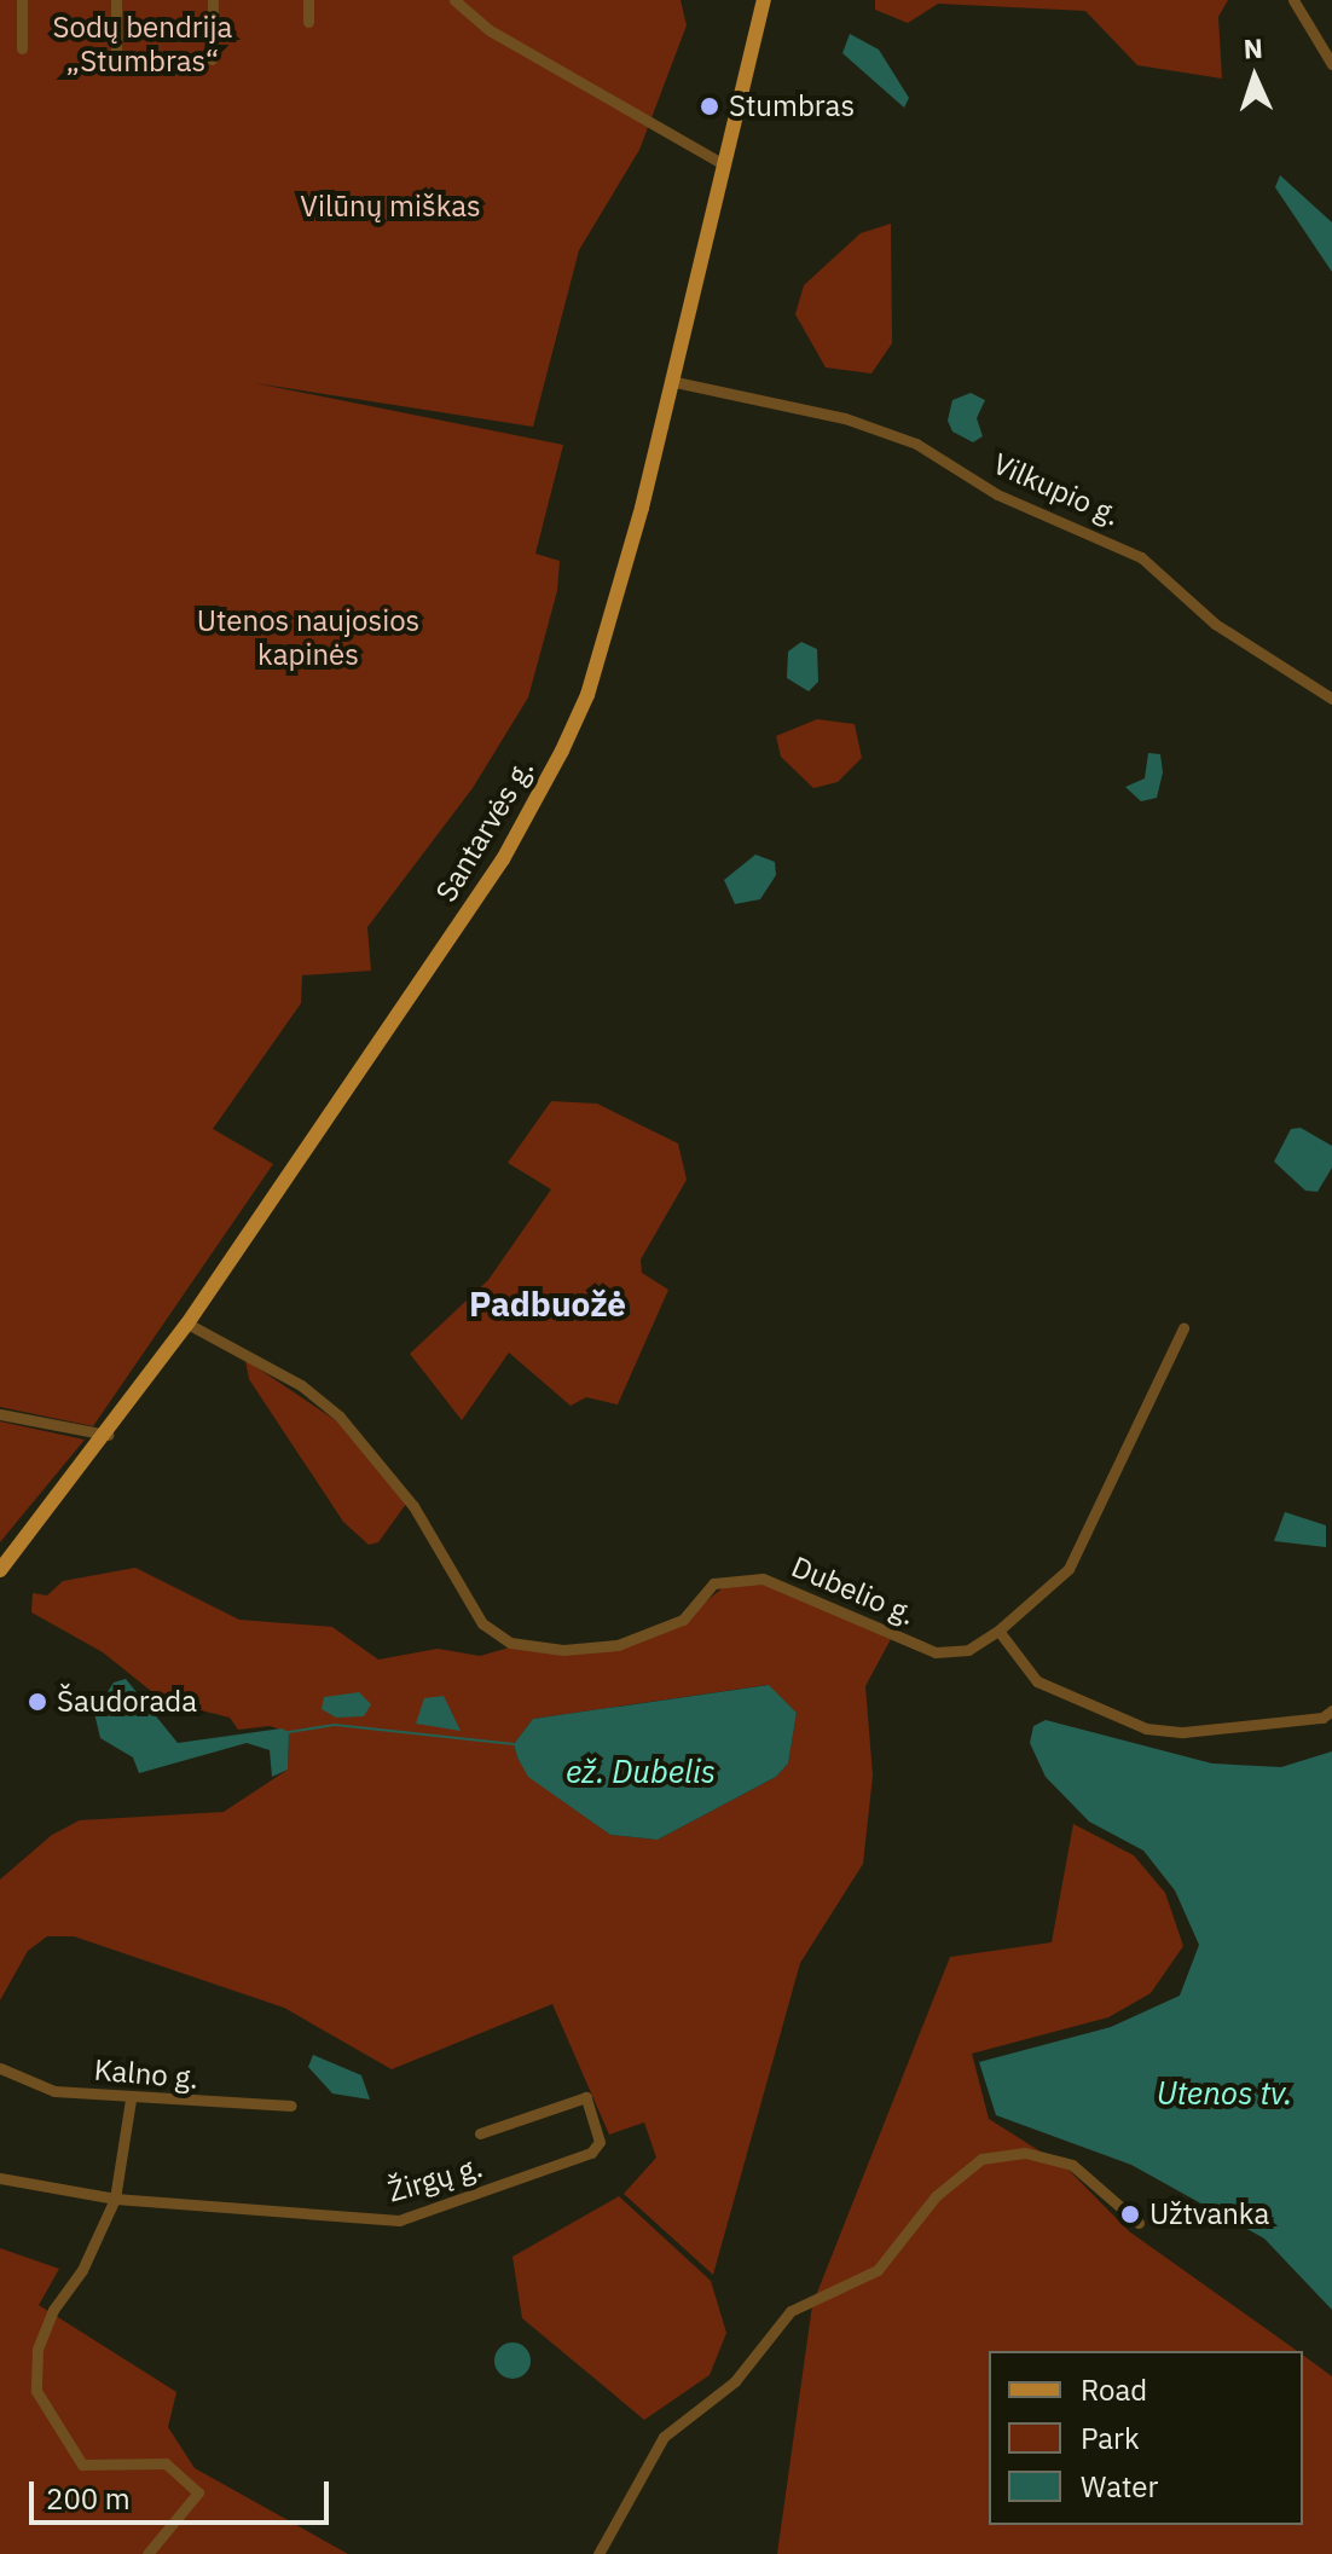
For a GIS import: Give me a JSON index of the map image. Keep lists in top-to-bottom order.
{
  "streets": {
    "main road": ["Santarvės g."],
    "street": [
      "Vilkupio g.",
      "Dubelio g.",
      "Kalno g.",
      "Žirgų g."
    ]
  },
  "crossings": [
    ["Vilkupio g.", "Santarvės g."],
    ["Santarvės g.", "Dubelio g."]
  ],
  "districts": ["Padbuožė"],
  "water": ["ež. Dubelis", "Utenos tv."],
  "parks": ["Sodų bendrija „Stumbras“", "Vilūnų miškas", "Utenos naujosios kapinės"],
  "places": ["Stumbras", "Šaudorada", "Užtvanka"],
  "legend": ["Road", "Park", "Water"],
  "scale_bar": "200 m",
  "north": "top"
}
